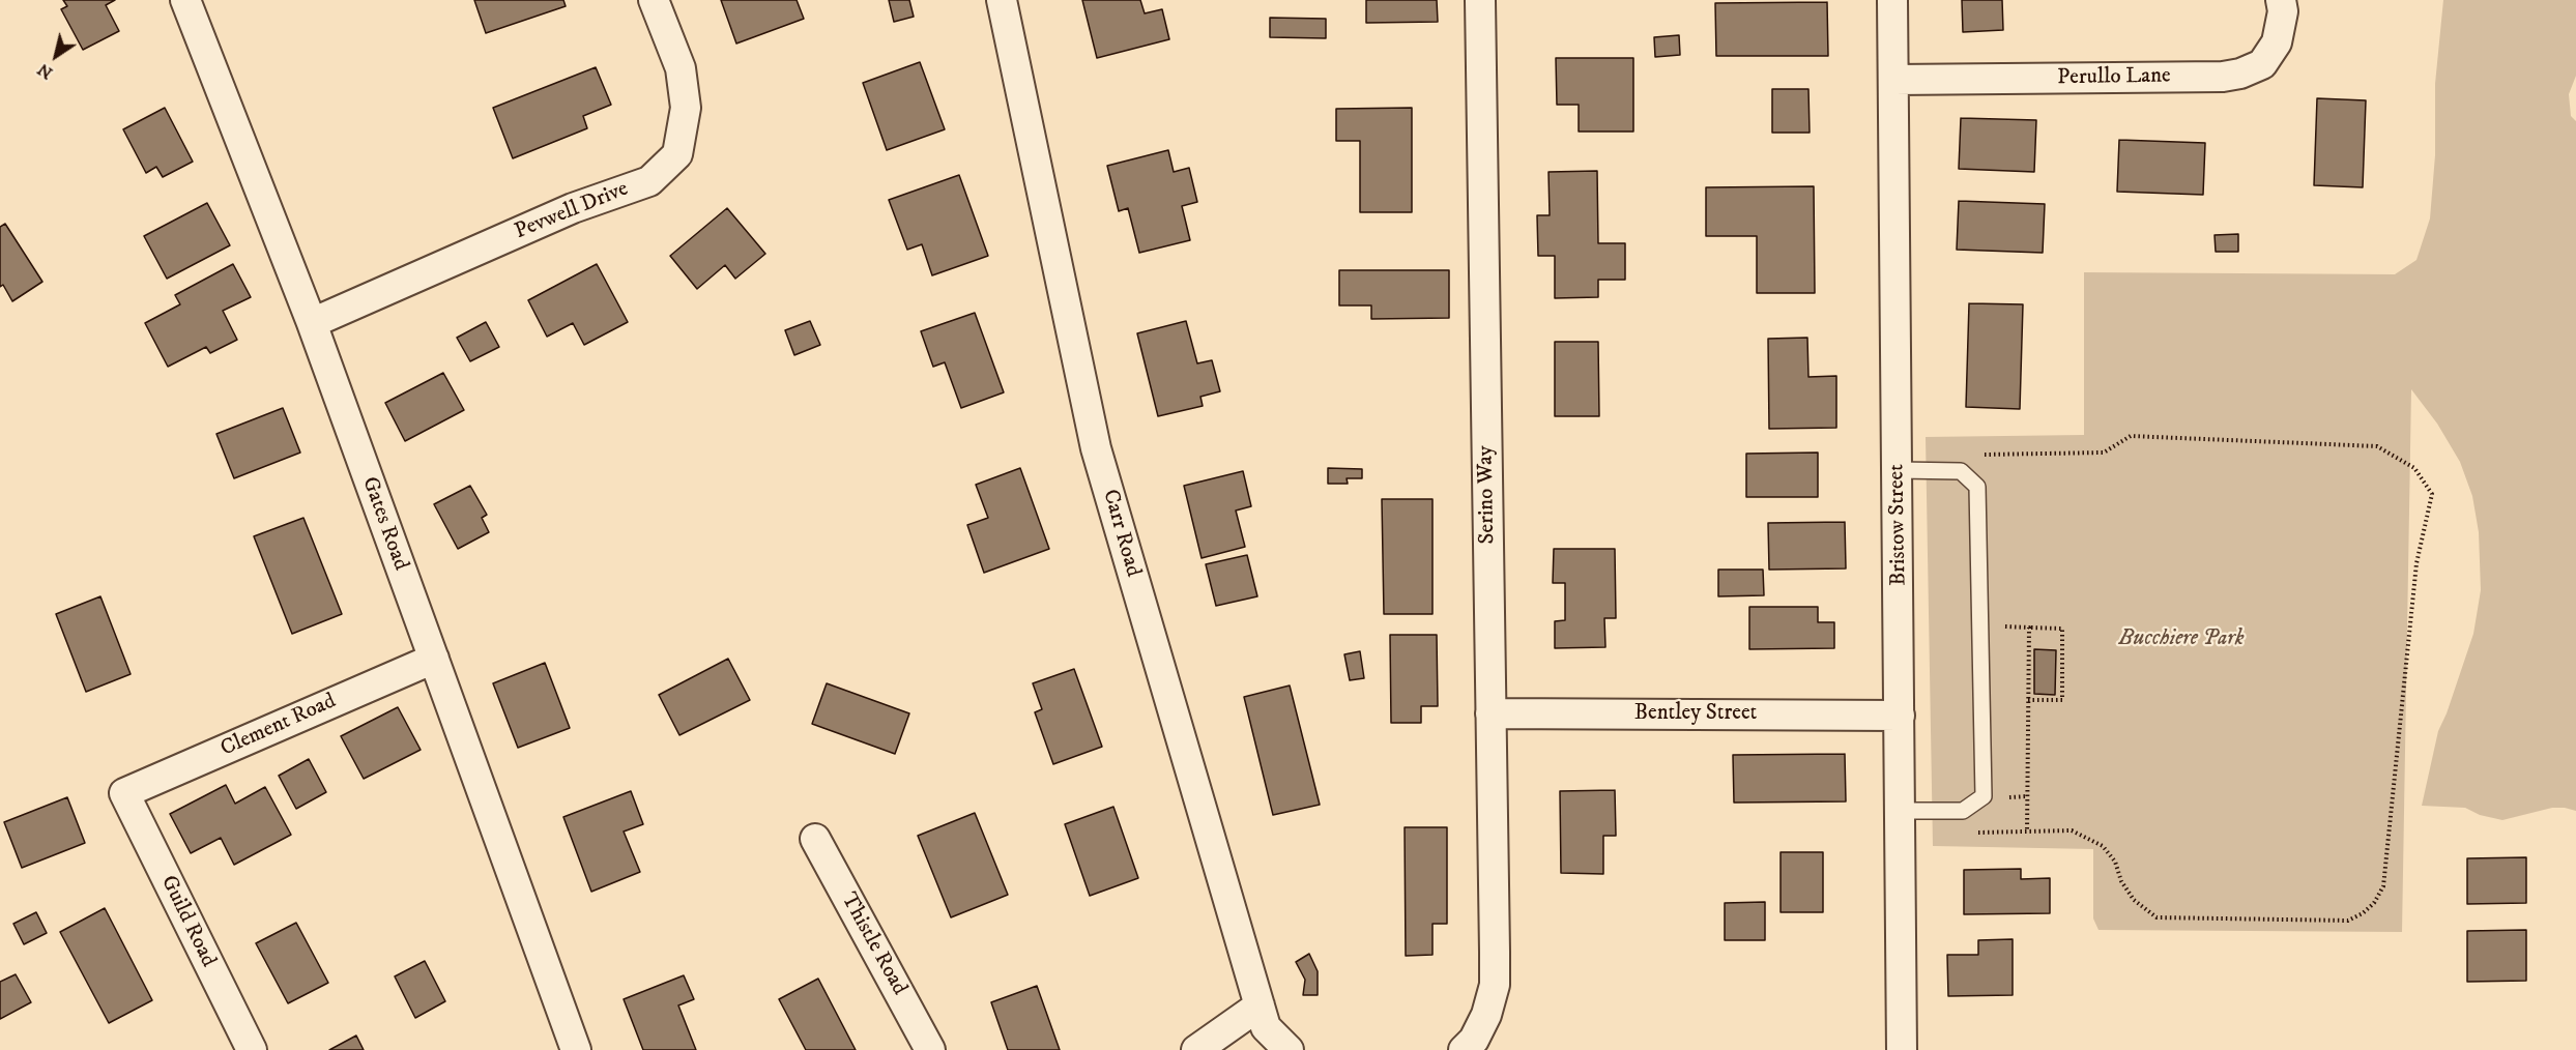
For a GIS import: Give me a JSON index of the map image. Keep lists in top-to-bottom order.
{
  "streets": {
    "street": [
      "Perullo Lane",
      "Pevwell Drive",
      "Serino Way",
      "Gates Road",
      "Bristow Street",
      "Carr Road",
      "Bentley Street",
      "Clement Road",
      "Guild Road",
      "Thistle Road"
    ]
  },
  "crossings": [
    ["Perullo Lane", "Bristow Street"],
    ["Pevwell Drive", "Gates Road"],
    ["Serino Way", "Bentley Street"],
    ["Gates Road", "Clement Road"],
    ["Bristow Street", "Bentley Street"],
    ["Clement Road", "Guild Road"]
  ],
  "parks": ["Bucchiere Park"],
  "north": "bottom left"
}
